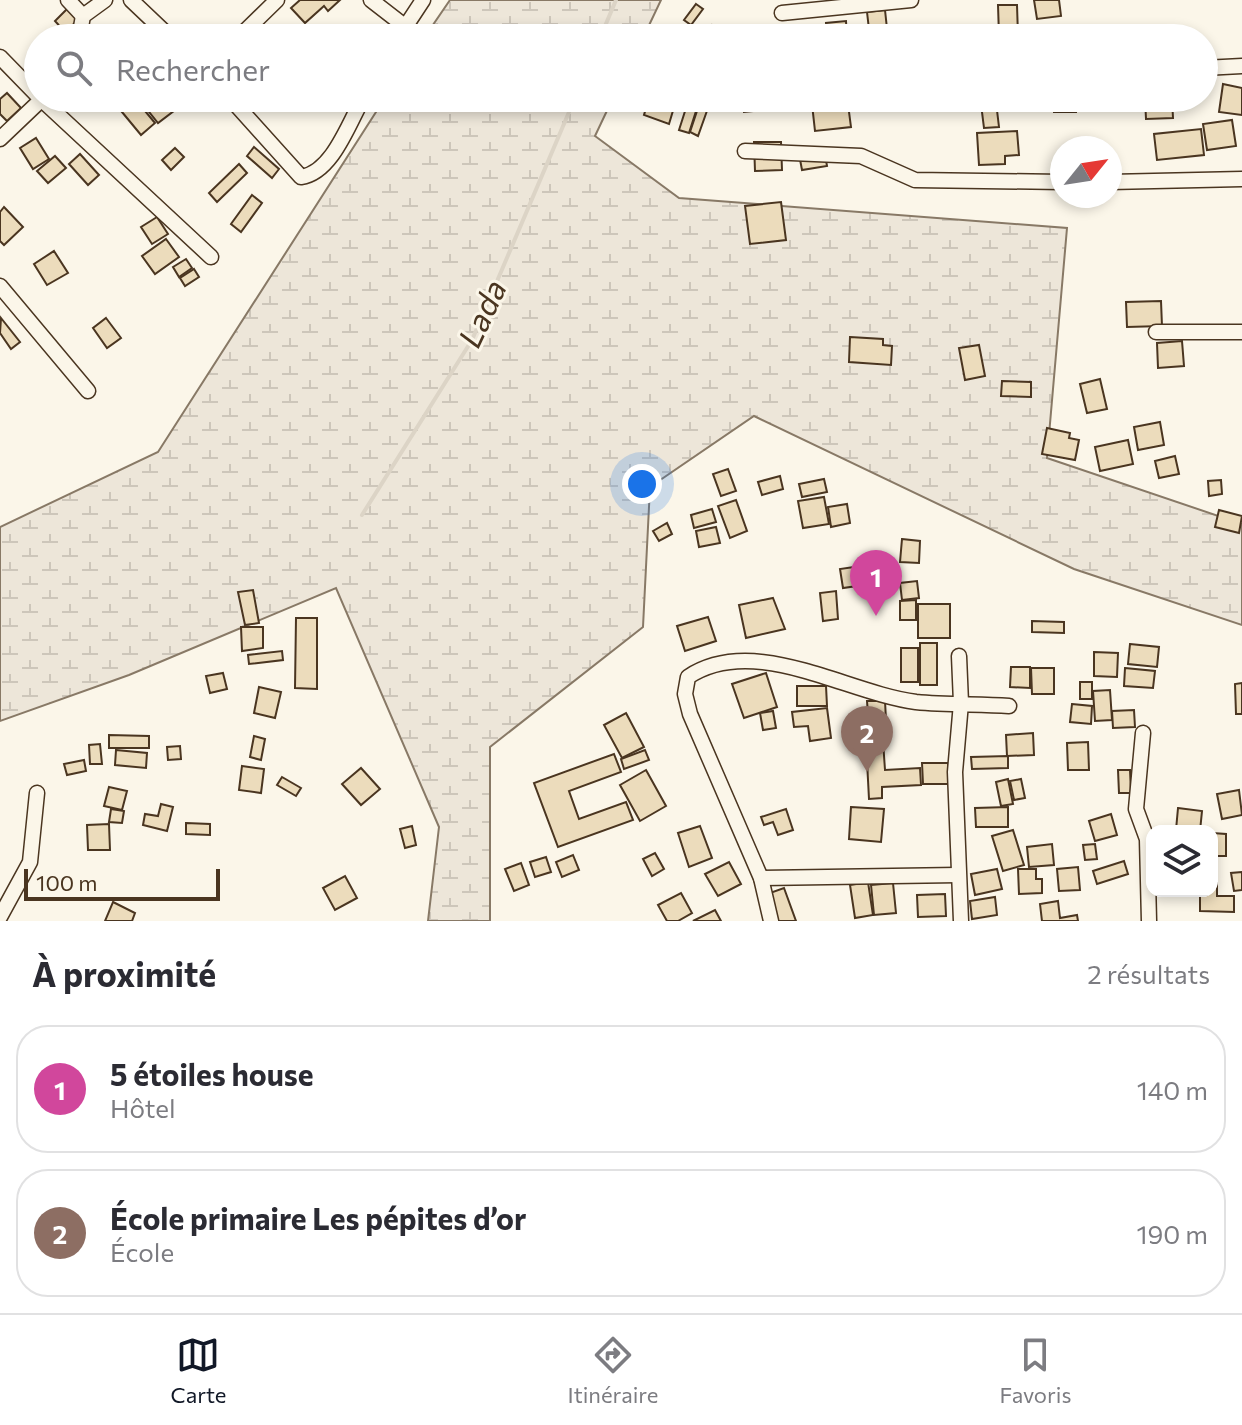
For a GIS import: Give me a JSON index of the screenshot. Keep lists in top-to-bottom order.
{
  "water": ["Lada"],
  "scale_bar": "100 m",
  "north": "top right",
  "page": {
    "search": "Rechercher",
    "pins": ["1", "2"],
    "scale": "100 m",
    "heading": ["À proximité", "2 résultats"],
    "list": [
      {
        "mark": "1",
        "name": "5 étoiles house",
        "note": "Hôtel",
        "value": "140 m"
      },
      {
        "mark": "2",
        "name": "École primaire Les pépites d’or",
        "note": "École",
        "value": "190 m"
      }
    ],
    "nav": ["Carte", "Itinéraire", "Favoris"]
  }
}
